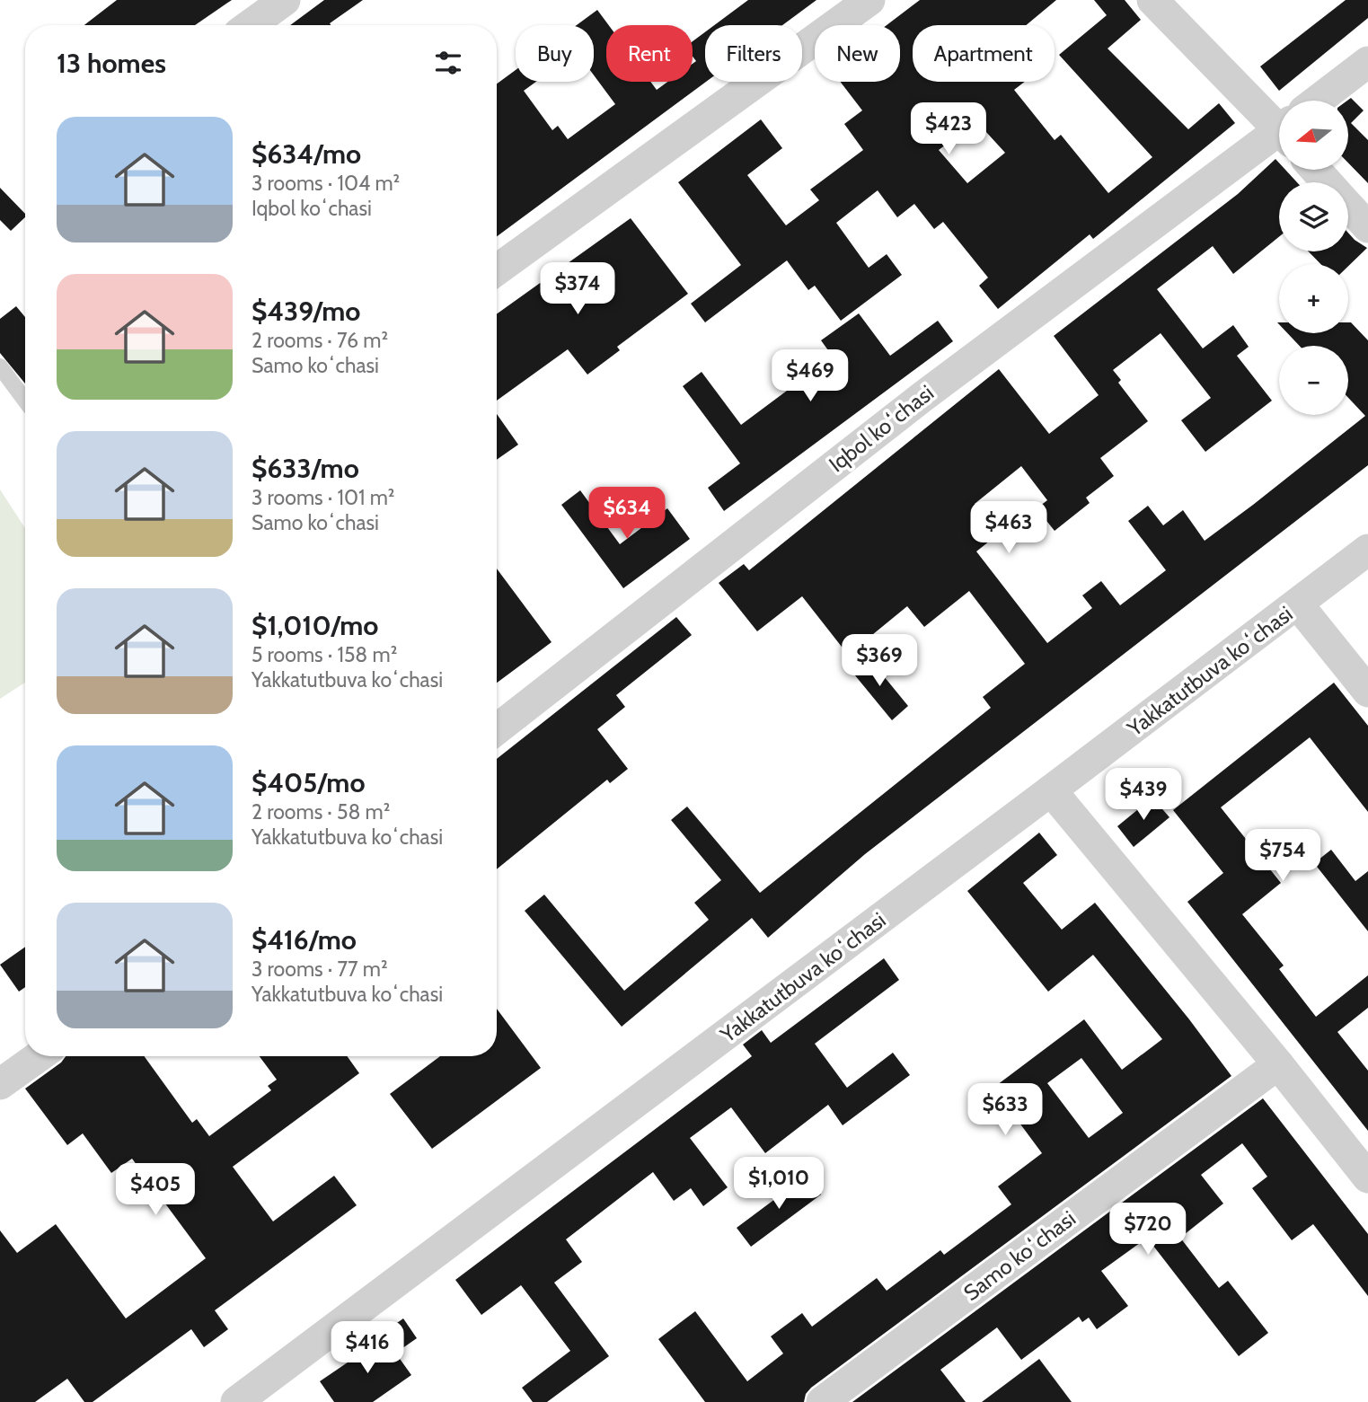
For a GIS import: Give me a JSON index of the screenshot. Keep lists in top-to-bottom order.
{
  "streets": {
    "street": ["Iqbol koʻchasi", "Yakkatutbuva koʻchasi", "Samo koʻchasi"]
  },
  "north": "left",
  "page": {
    "chip": [
      "Buy",
      "Rent",
      "Filters",
      "New",
      "Apartment"
    ],
    "heading": "13 homes",
    "map_buttons": ["+", "−"],
    "list": [
      {
        "name": "$634/mo",
        "note": "3 rooms · 104 m² · Iqbol koʻchasi"
      },
      {
        "name": "$439/mo",
        "note": "2 rooms · 76 m² · Samo koʻchasi"
      },
      {
        "name": "$633/mo",
        "note": "3 rooms · 101 m² · Samo koʻchasi"
      },
      {
        "name": "$1,010/mo",
        "note": "5 rooms · 158 m² · Yakkatutbuva koʻchasi"
      },
      {
        "name": "$405/mo",
        "note": "2 rooms · 58 m² · Yakkatutbuva koʻchasi"
      },
      {
        "name": "$416/mo",
        "note": "3 rooms · 77 m² · Yakkatutbuva koʻchasi"
      }
    ],
    "price": [
      "$423",
      "$374",
      "$469",
      "$634",
      "$463",
      "$369",
      "$439",
      "$754",
      "$633",
      "$1,010",
      "$405",
      "$720",
      "$416"
    ]
  }
}
